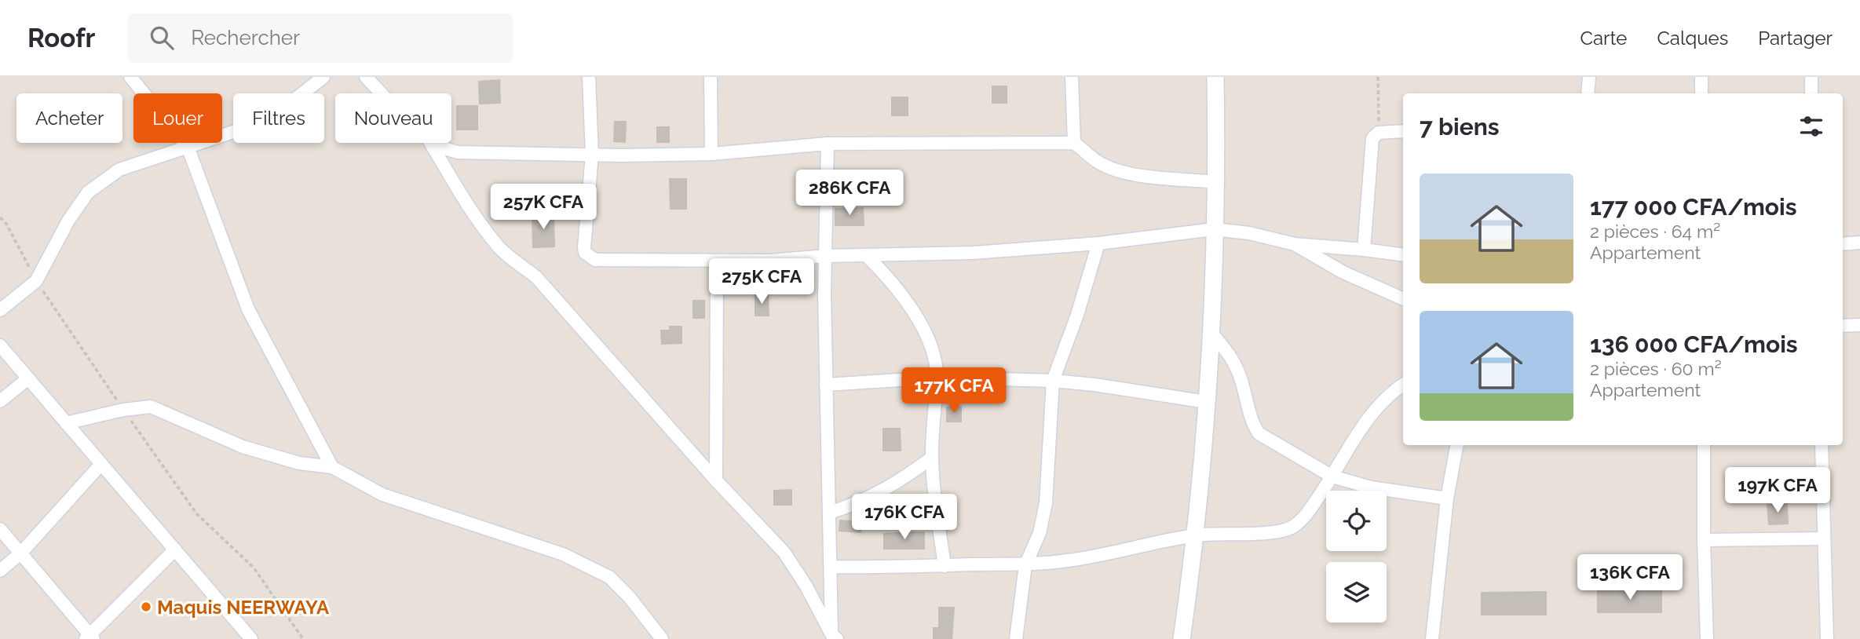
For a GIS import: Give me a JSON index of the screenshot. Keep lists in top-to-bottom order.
{
  "places": ["Maquis NEERWAYA"],
  "page": {
    "header": "Roofr",
    "search": "Rechercher",
    "nav": ["Carte", "Calques", "Partager"],
    "chip": [
      "Acheter",
      "Louer",
      "Filtres",
      "Nouveau"
    ],
    "heading": "7 biens",
    "list": [
      {
        "name": "177 000 CFA/mois",
        "note": "2 pièces · 64 m² · Appartement"
      },
      {
        "name": "136 000 CFA/mois",
        "note": "2 pièces · 60 m² · Appartement"
      }
    ],
    "price": [
      "286K CFA",
      "257K CFA",
      "275K CFA",
      "177K CFA",
      "197K CFA",
      "176K CFA",
      "136K CFA"
    ]
  }
}
